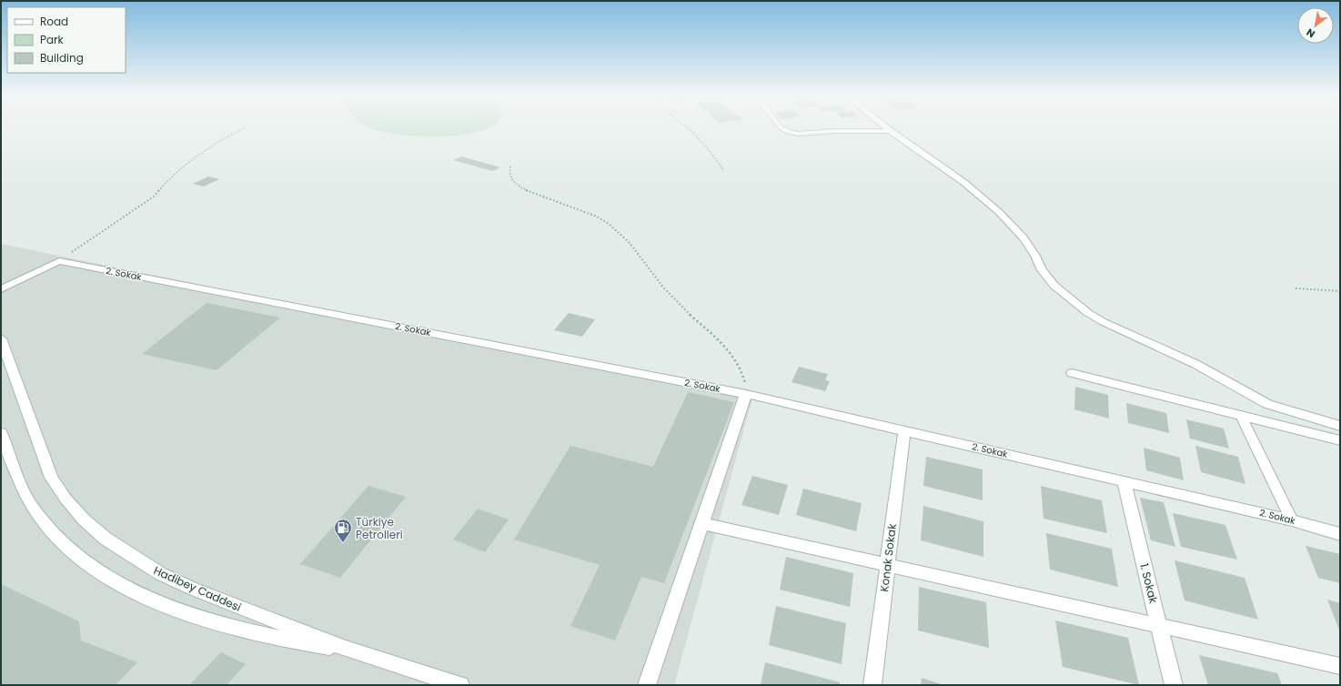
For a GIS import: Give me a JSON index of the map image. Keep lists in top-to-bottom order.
{
  "streets": {
    "street": [
      "2. Sokak",
      "Konak Sokak",
      "1. Sokak",
      "Hadibey Caddesi"
    ]
  },
  "crossings": [
    ["2. Sokak", "Konak Sokak"],
    ["2. Sokak", "1. Sokak"]
  ],
  "places": {
    "fuel station": ["Türkiye Petrolleri"]
  },
  "legend": ["Road", "Park", "Building"],
  "north": "bottom left"
}
